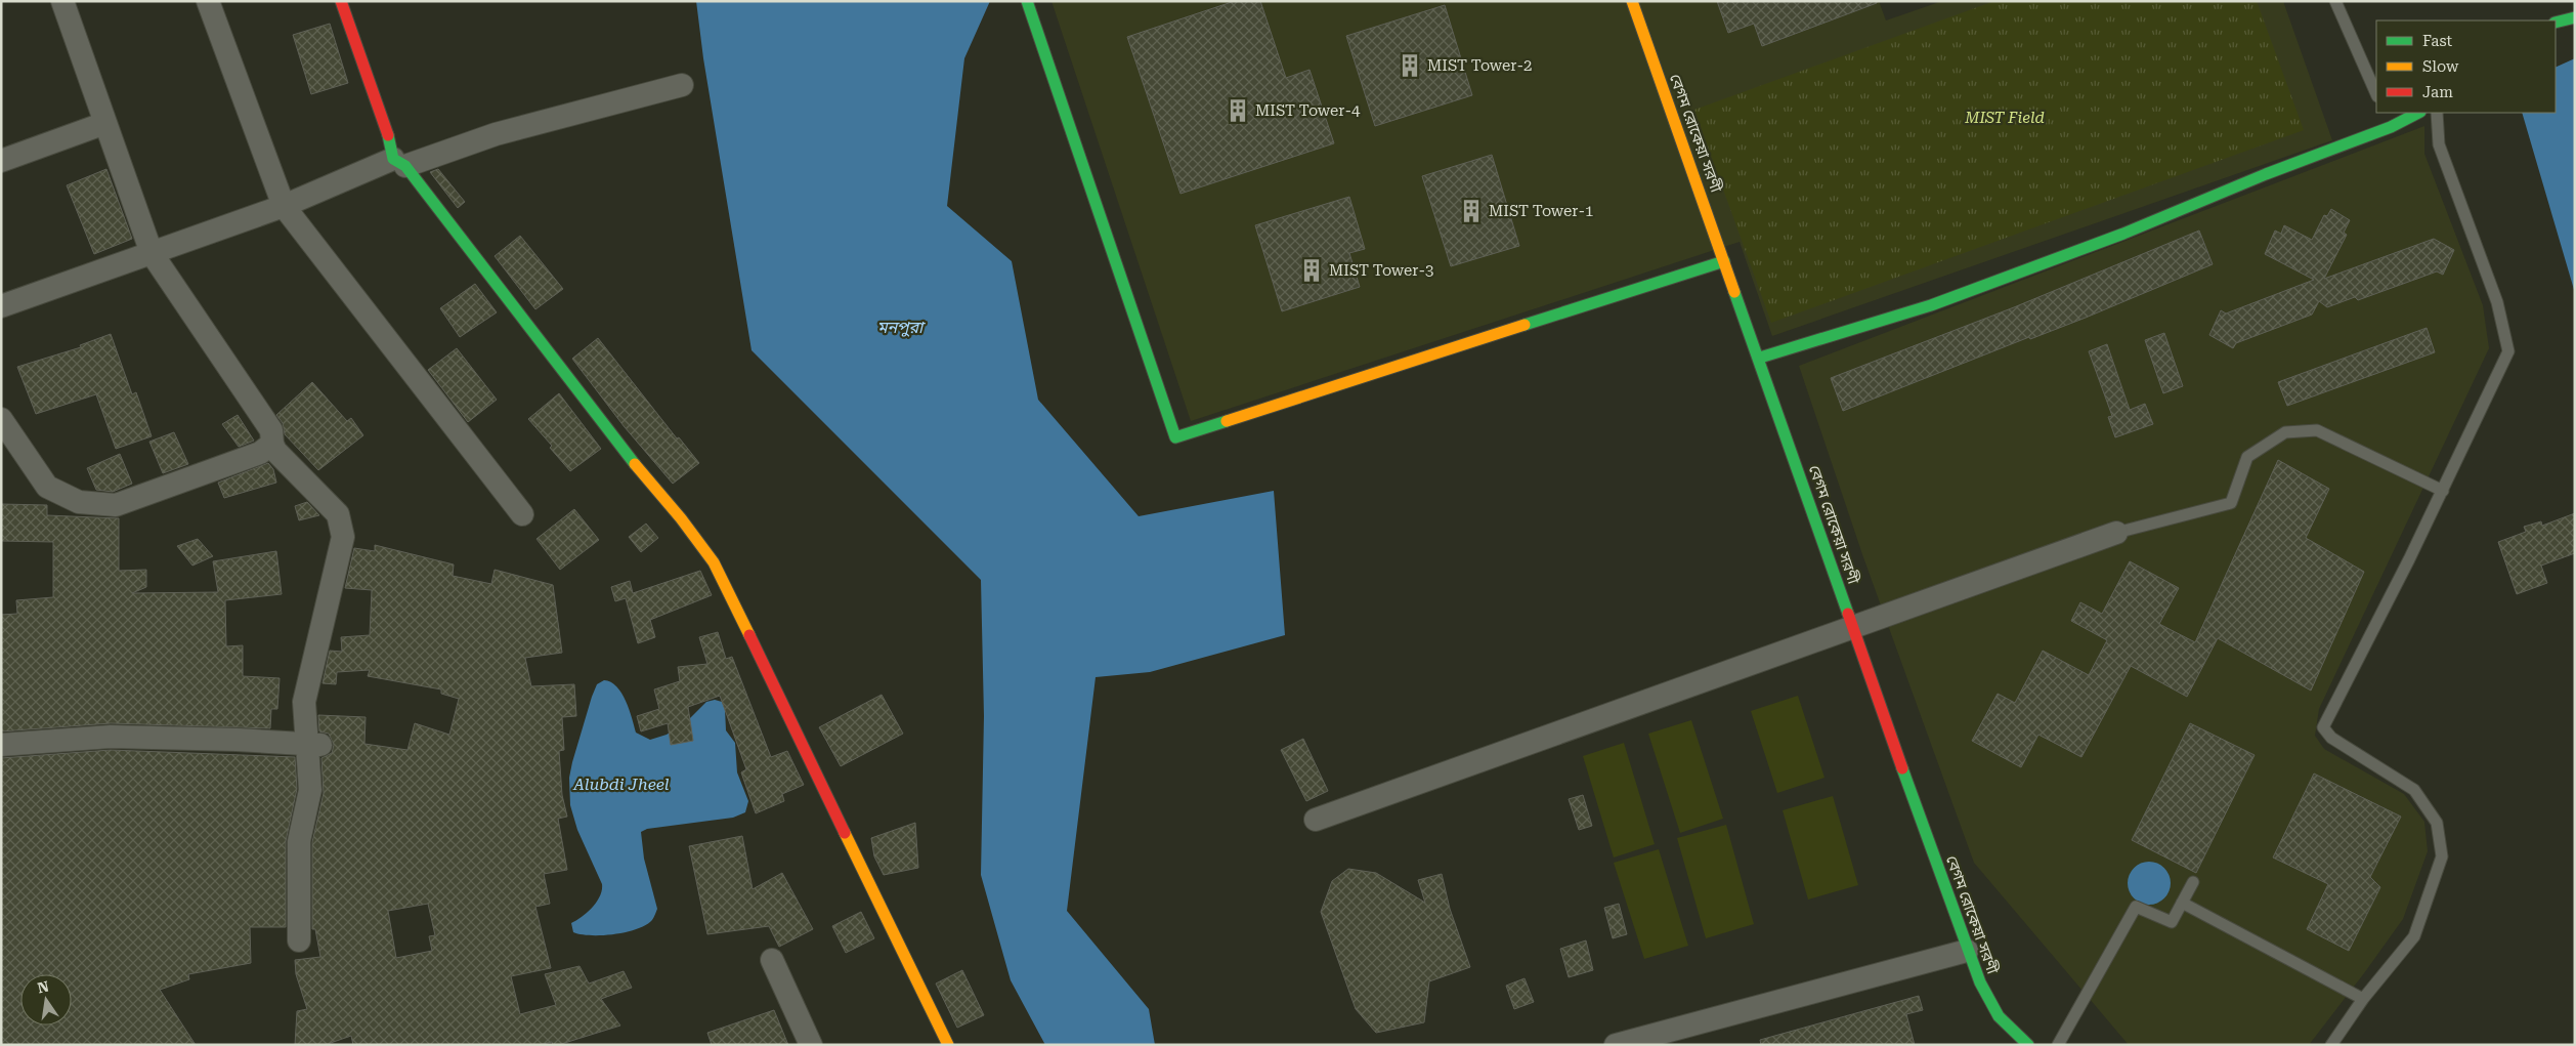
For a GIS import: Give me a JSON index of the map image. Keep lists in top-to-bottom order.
{
  "streets": {
    "street": ["বেগম রোকেয়া সরণী"]
  },
  "water": ["মনপুরা", "Alubdi Jheel"],
  "parks": ["MIST Field"],
  "places": {
    "building": [
      "MIST Tower-2",
      "MIST Tower-4",
      "MIST Tower-1",
      "MIST Tower-3"
    ]
  },
  "legend": ["Fast", "Slow", "Jam"],
  "north": "top"
}
